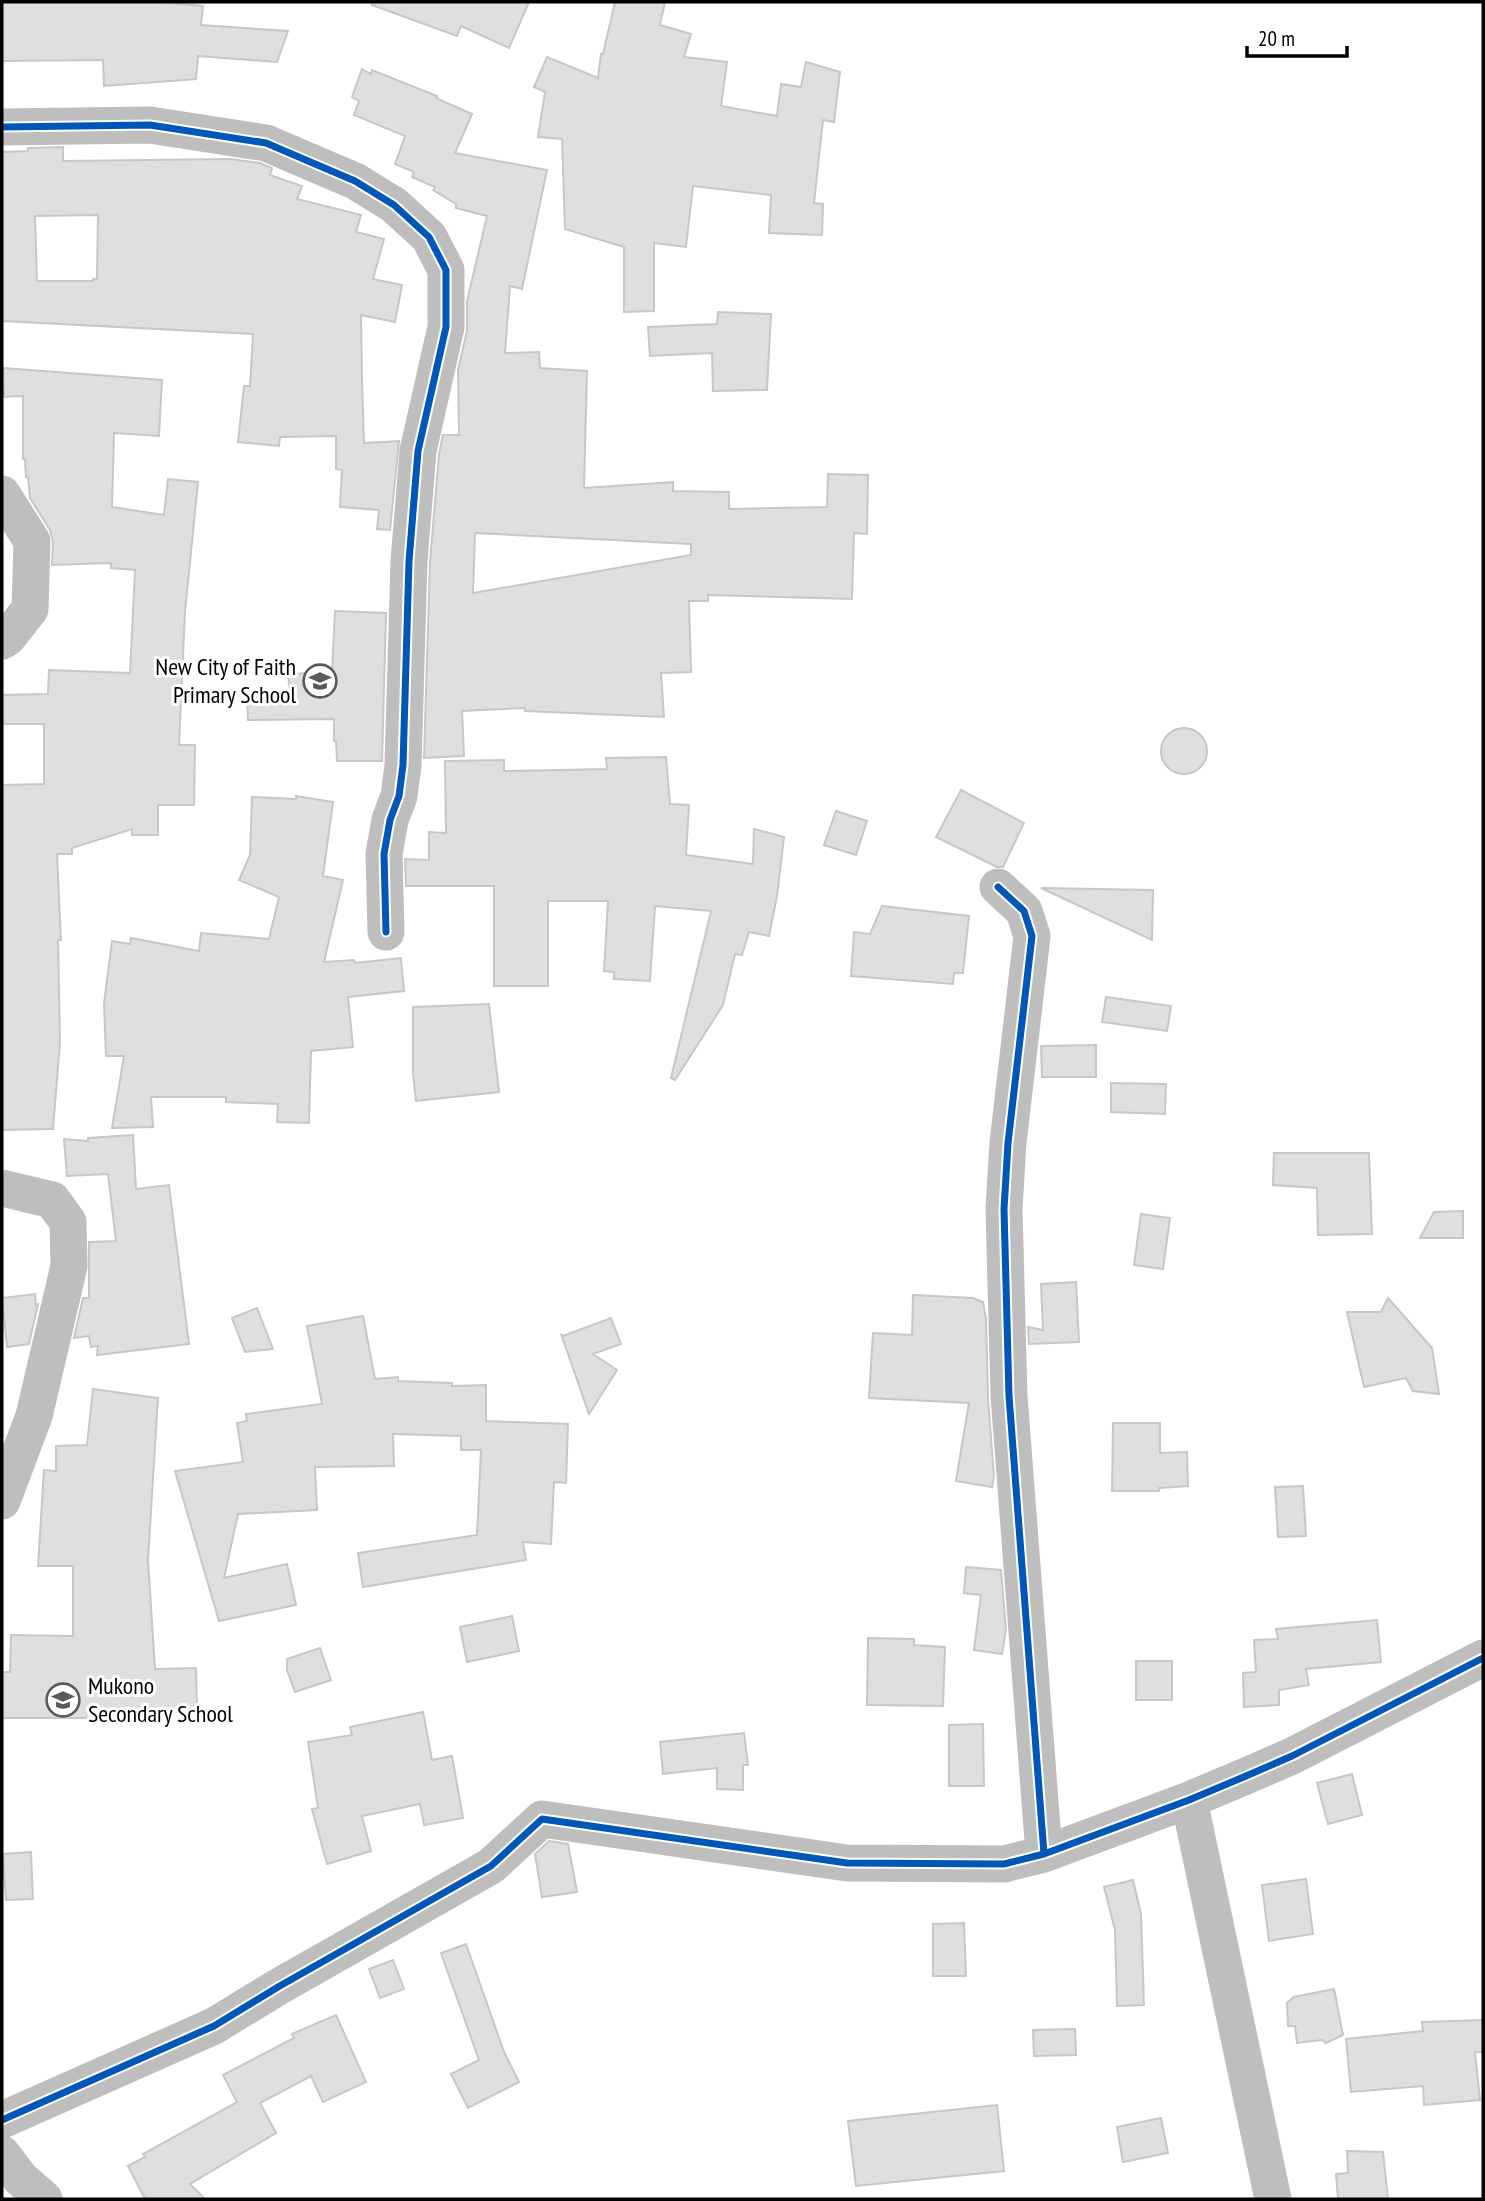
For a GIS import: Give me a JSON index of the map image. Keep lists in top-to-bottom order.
{
  "places": {
    "school or university": ["New City of Faith Primary School", "Mukono Secondary School"]
  },
  "scale_bar": "20 m"
}
